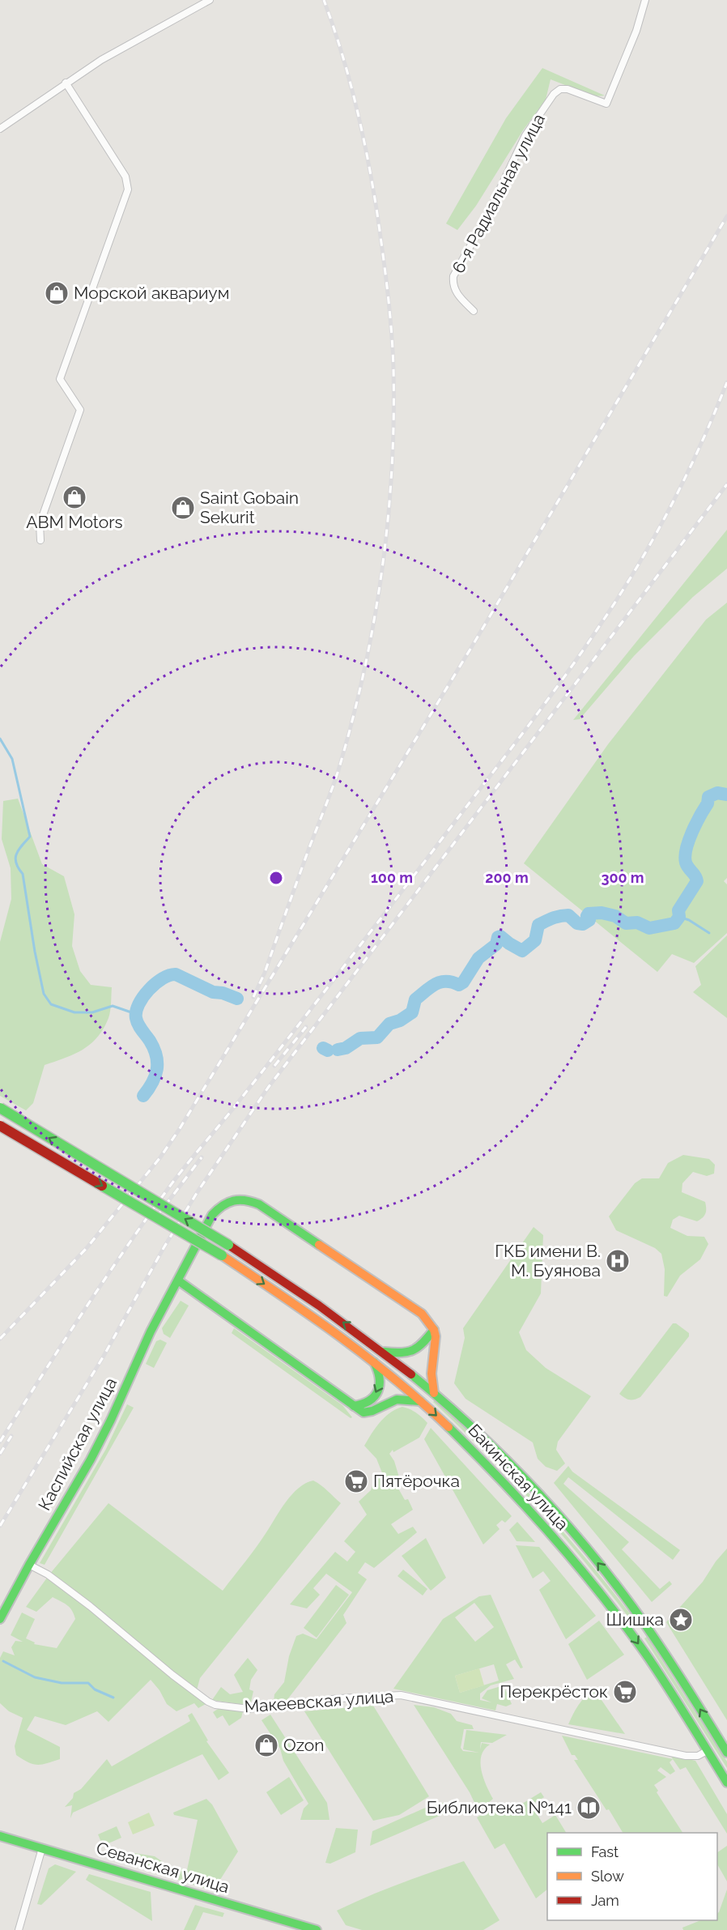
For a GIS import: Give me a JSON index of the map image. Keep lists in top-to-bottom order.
{
  "streets": {
    "main road": ["Каспийская улица", "Бакинская улица", "Севанская улица"],
    "street": ["6-я Радиальная улица", "Макеевская улица"]
  },
  "crossings": [
    ["Каспийская улица", "Макеевская улица"],
    ["Бакинская улица", "Макеевская улица"]
  ],
  "places": {
    "shop": [
      "Морской аквариум",
      "ABM Motors",
      "Saint Gobain Sekurit",
      "Ozon"
    ],
    "hospital": ["ГКБ имени В. М. Буянова"],
    "supermarket": ["Пятёрочка", "Перекрёсток"],
    "place": ["Шишка"],
    "library": ["Библиотека №141"]
  },
  "legend": ["Fast", "Slow", "Jam"],
  "rings": ["100 m", "200 m", "300 m"]
}
